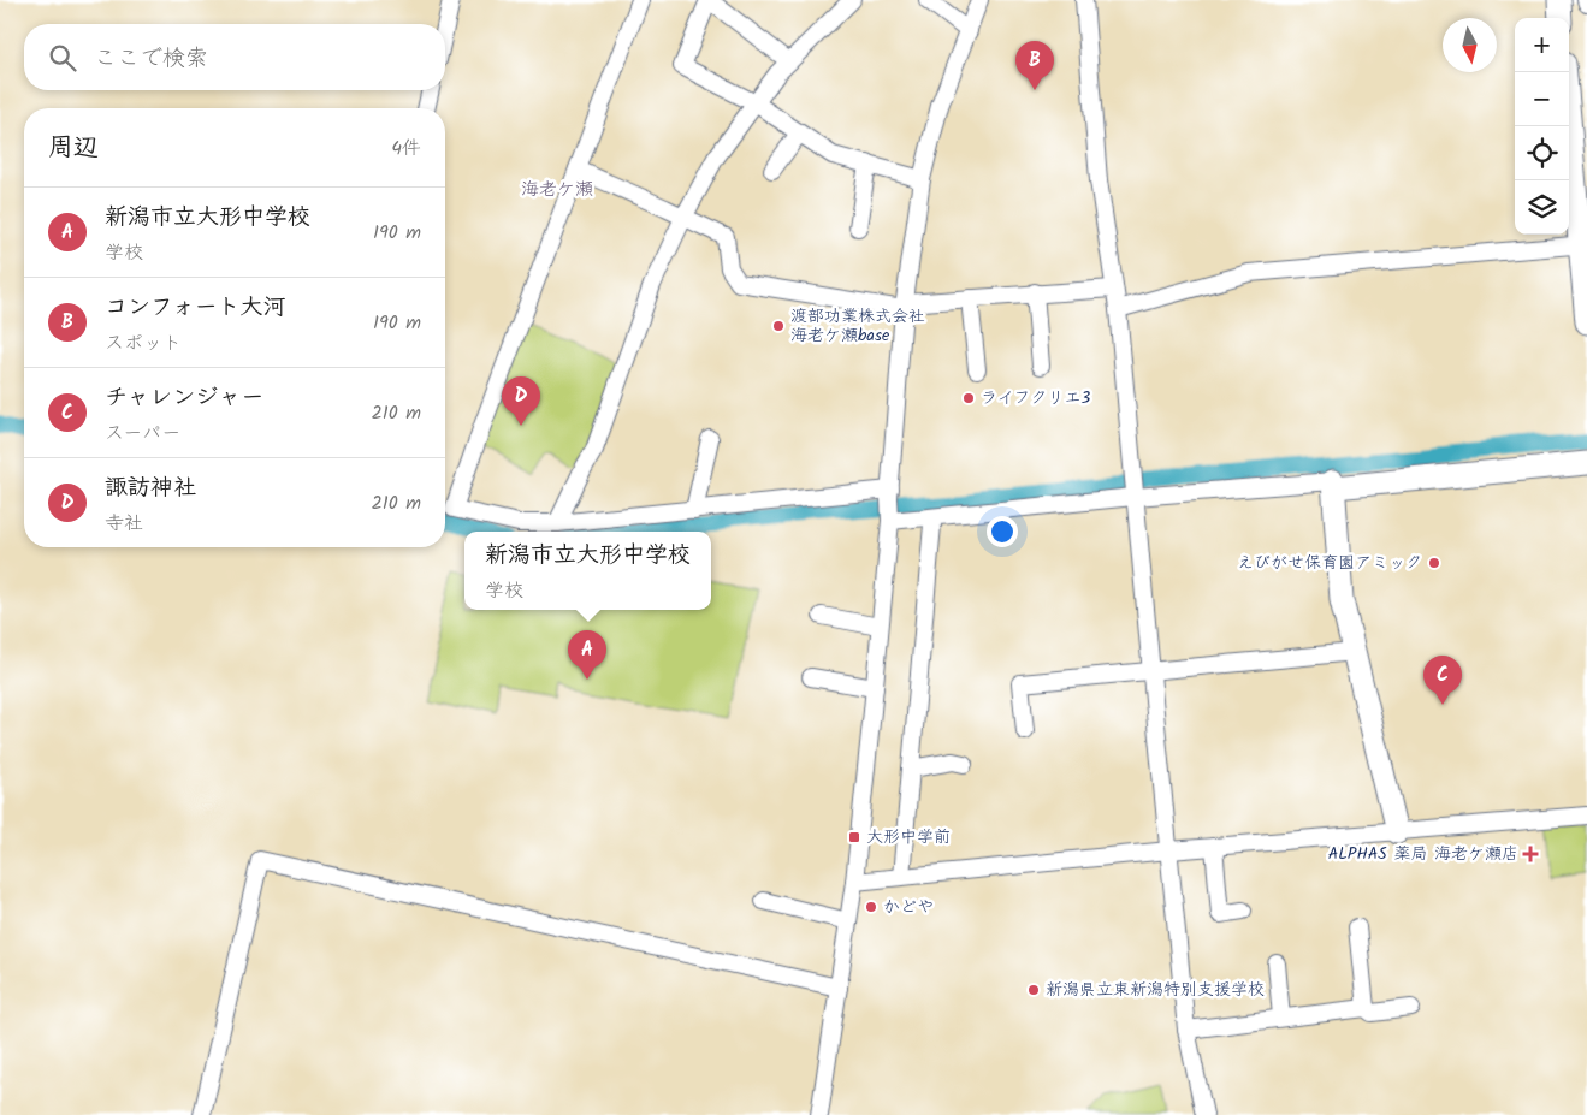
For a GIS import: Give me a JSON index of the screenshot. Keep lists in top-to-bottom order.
{
  "districts": ["海老ケ瀬"],
  "places": {
    "other": [
      "渡部功業株式会社 海老ケ瀬base",
      "ライフクリエ3",
      "えびがせ保育園アミック",
      "かどや",
      "新潟県立東新潟特別支援学校"
    ],
    "transit": ["大形中学前"],
    "health": ["ALPHAS 薬局 海老ケ瀬店"]
  },
  "north": "bottom",
  "page": {
    "map_buttons": ["+", "−"],
    "search": "ここで検索",
    "pins": [
      "B",
      "D",
      "A",
      "C"
    ],
    "heading": ["周辺", "4件"],
    "list": [
      {
        "mark": "A",
        "name": "新潟市立大形中学校",
        "note": "学校",
        "value": "190 m"
      },
      {
        "mark": "B",
        "name": "コンフォート大河",
        "note": "スポット",
        "value": "190 m"
      },
      {
        "mark": "C",
        "name": "チャレンジャー",
        "note": "スーパー",
        "value": "210 m"
      },
      {
        "mark": "D",
        "name": "諏訪神社",
        "note": "寺社",
        "value": "210 m"
      }
    ],
    "popup": ["新潟市立大形中学校", "学校"]
  }
}
